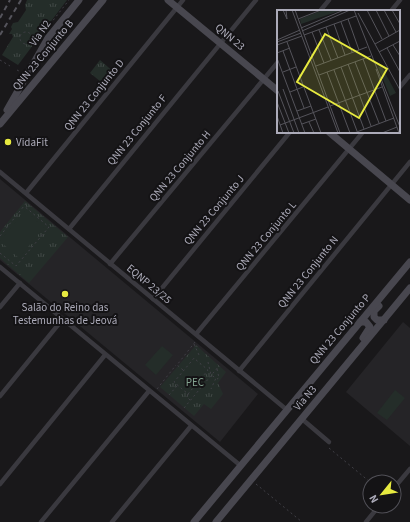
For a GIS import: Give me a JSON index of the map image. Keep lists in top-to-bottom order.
{
  "streets": {
    "main road": [
      "Via N2",
      "QNN 23",
      "QNN 23 Conjunto B",
      "QNN 23 Conjunto P",
      "Via N3"
    ],
    "street": [
      "QNN 23 Conjunto D",
      "QNN 23 Conjunto F",
      "QNN 23 Conjunto H",
      "QNN 23 Conjunto J",
      "QNN 23 Conjunto L",
      "QNN 23 Conjunto N",
      "EQNP 23/25"
    ]
  },
  "crossings": [
    ["Via N2", "QNN 23 Conjunto B"],
    ["QNN 23", "QNN 23 Conjunto D"],
    ["QNN 23", "QNN 23 Conjunto F"],
    ["QNN 23", "QNN 23 Conjunto H"],
    ["QNN 23 Conjunto D", "EQNP 23/25"],
    ["QNN 23 Conjunto F", "EQNP 23/25"],
    ["QNN 23 Conjunto H", "EQNP 23/25"],
    ["QNN 23 Conjunto J", "EQNP 23/25"],
    ["QNN 23 Conjunto L", "EQNP 23/25"],
    ["QNN 23 Conjunto N", "EQNP 23/25"],
    ["EQNP 23/25", "QNN 23 Conjunto P"],
    ["EQNP 23/25", "Via N3"],
    ["QNN 23 Conjunto P", "Via N3"]
  ],
  "parks": ["PEC"],
  "places": ["VidaFit", "Salão do Reino das Testemunhas de Jeová"],
  "north": "bottom left"
}
